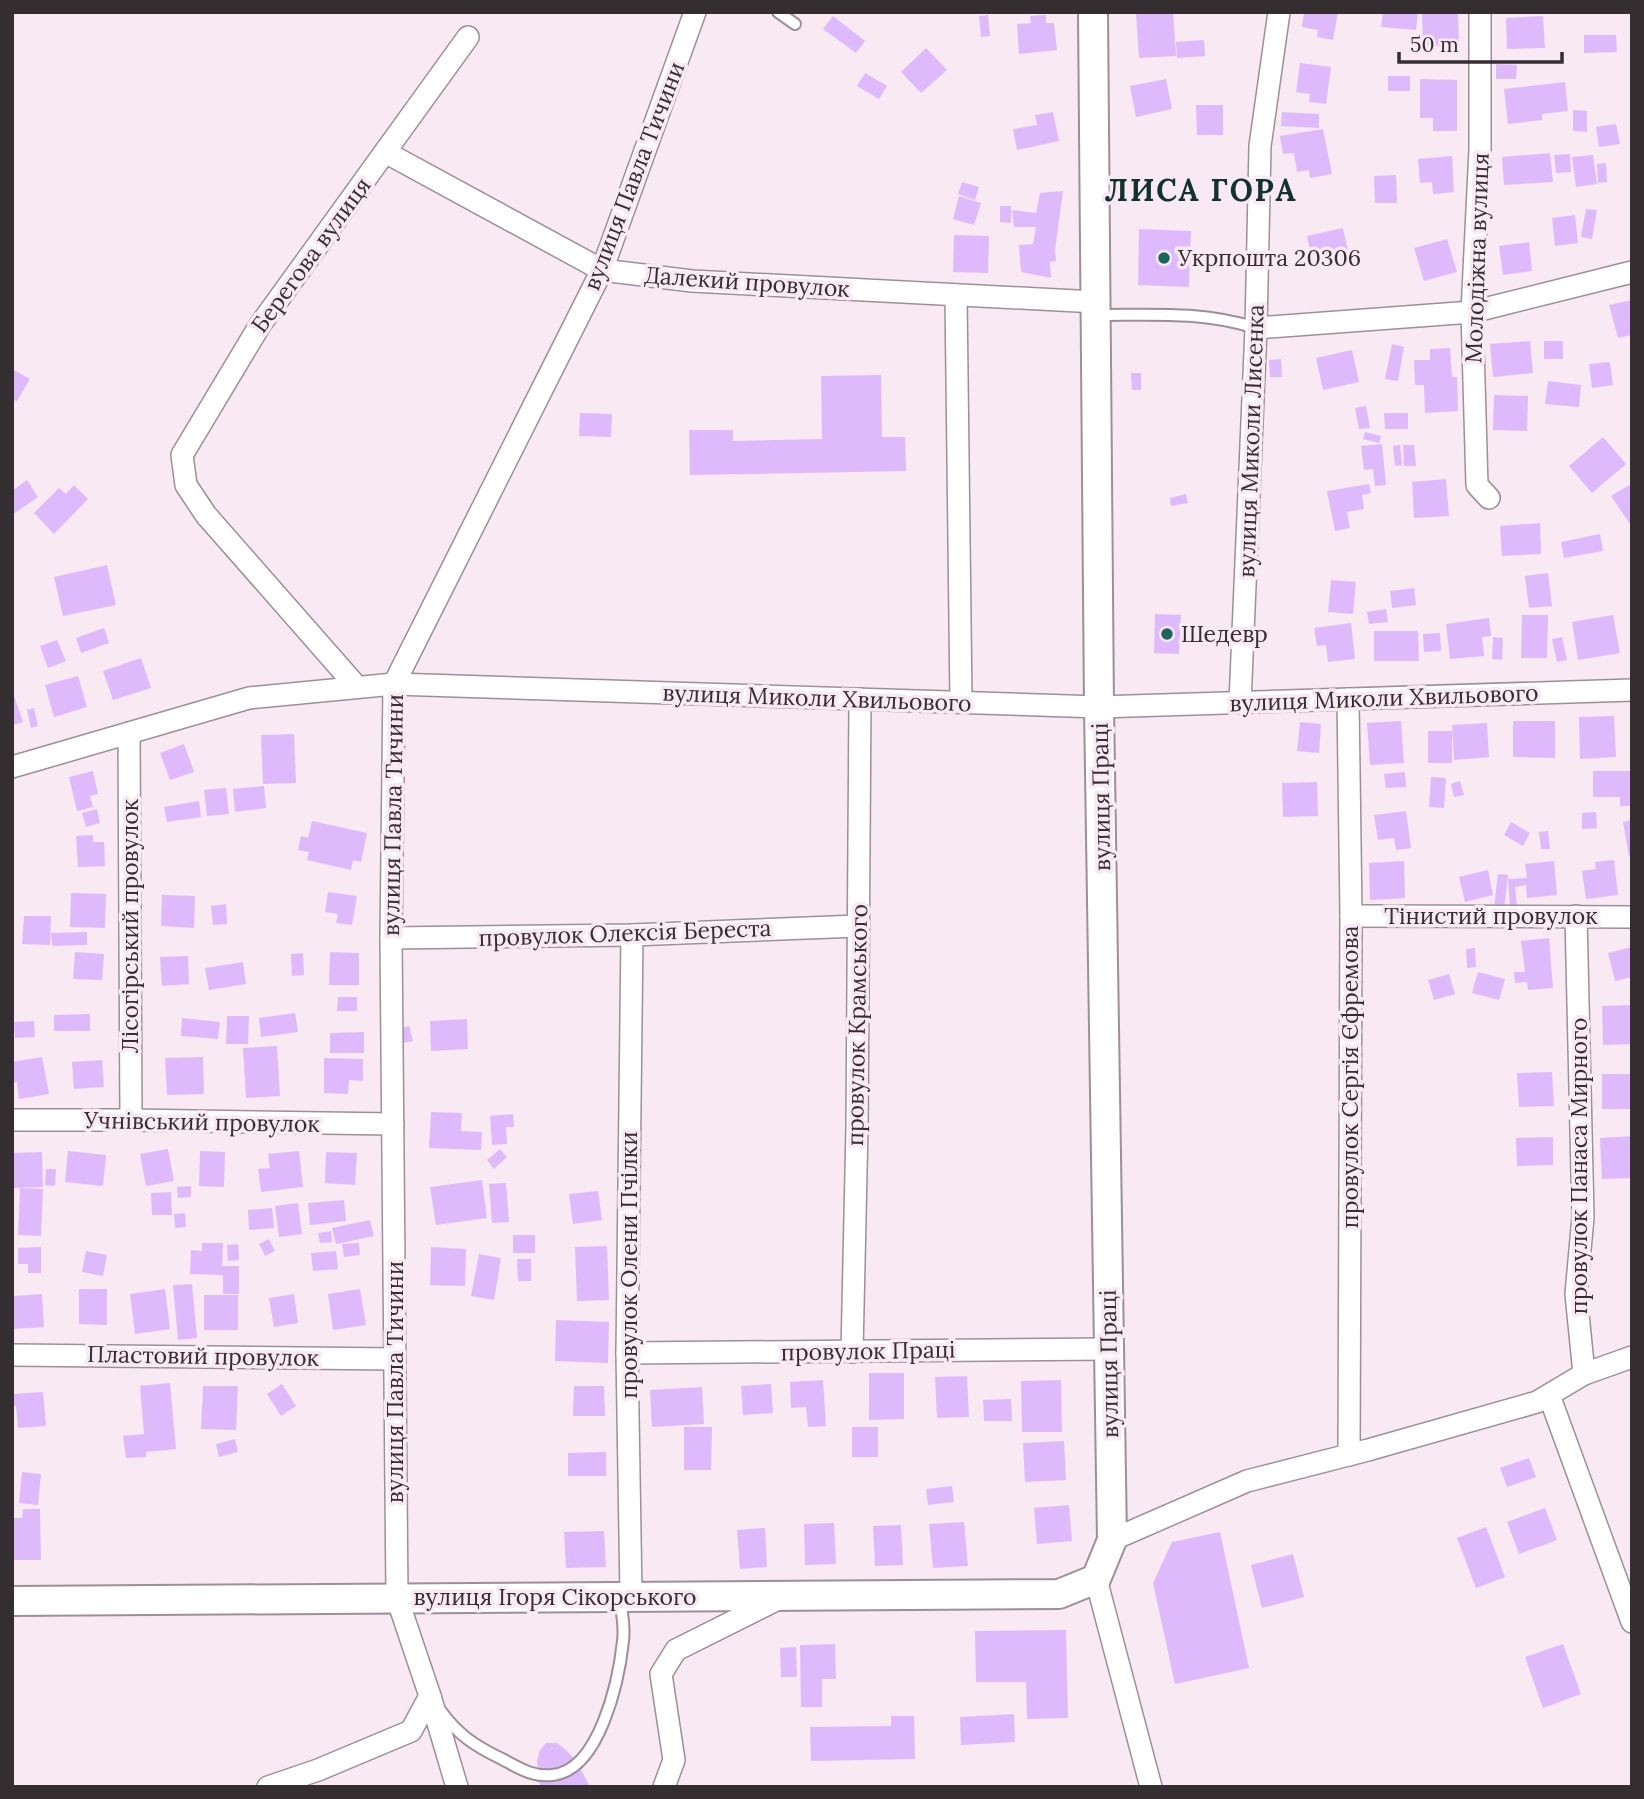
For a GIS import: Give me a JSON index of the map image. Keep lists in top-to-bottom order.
{
  "streets": {
    "main road": ["вулиця Праці", "вулиця Ігоря Сікорського"],
    "street": [
      "вулиця Павла Тичини",
      "Берегова вулиця",
      "Молодіжна вулиця",
      "Далекий провулок",
      "вулиця Миколи Лисенка",
      "вулиця Миколи Хвильового",
      "Тінистий провулок",
      "Лісогірський провулок",
      "провулок Олексія Береста",
      "провулок Крамського",
      "провулок Сергія Єфремова",
      "Учнівський провулок",
      "провулок Панаса Мирного",
      "провулок Олени Пчілки",
      "провулок Праці",
      "Пластовий провулок"
    ]
  },
  "crossings": [
    ["вулиця Павла Тичини", "Далекий провулок"],
    ["вулиця Павла Тичини", "вулиця Миколи Хвильового"],
    ["вулиця Павла Тичини", "провулок Олексія Береста"],
    ["вулиця Павла Тичини", "Учнівський провулок"],
    ["вулиця Павла Тичини", "Пластовий провулок"],
    ["вулиця Павла Тичини", "вулиця Ігоря Сікорського"],
    ["Берегова вулиця", "Далекий провулок"],
    ["Берегова вулиця", "вулиця Миколи Хвильового"],
    ["Далекий провулок", "вулиця Праці"],
    ["вулиця Миколи Лисенка", "вулиця Миколи Хвильового"],
    ["вулиця Миколи Хвильового", "вулиця Праці"],
    ["вулиця Миколи Хвильового", "Лісогірський провулок"],
    ["вулиця Миколи Хвильового", "провулок Крамського"],
    ["вулиця Миколи Хвильового", "провулок Сергія Єфремова"],
    ["вулиця Праці", "провулок Праці"],
    ["вулиця Праці", "вулиця Ігоря Сікорського"],
    ["Тінистий провулок", "провулок Сергія Єфремова"],
    ["Тінистий провулок", "провулок Панаса Мирного"],
    ["Лісогірський провулок", "Учнівський провулок"],
    ["провулок Олексія Береста", "провулок Крамського"],
    ["провулок Олексія Береста", "провулок Олени Пчілки"],
    ["провулок Крамського", "провулок Праці"],
    ["провулок Олени Пчілки", "провулок Праці"],
    ["провулок Олени Пчілки", "вулиця Ігоря Сікорського"]
  ],
  "districts": ["ЛИСА ГОРА"],
  "places": ["Укрпошта 20306", "Шедевр"],
  "scale_bar": "50 m"
}
